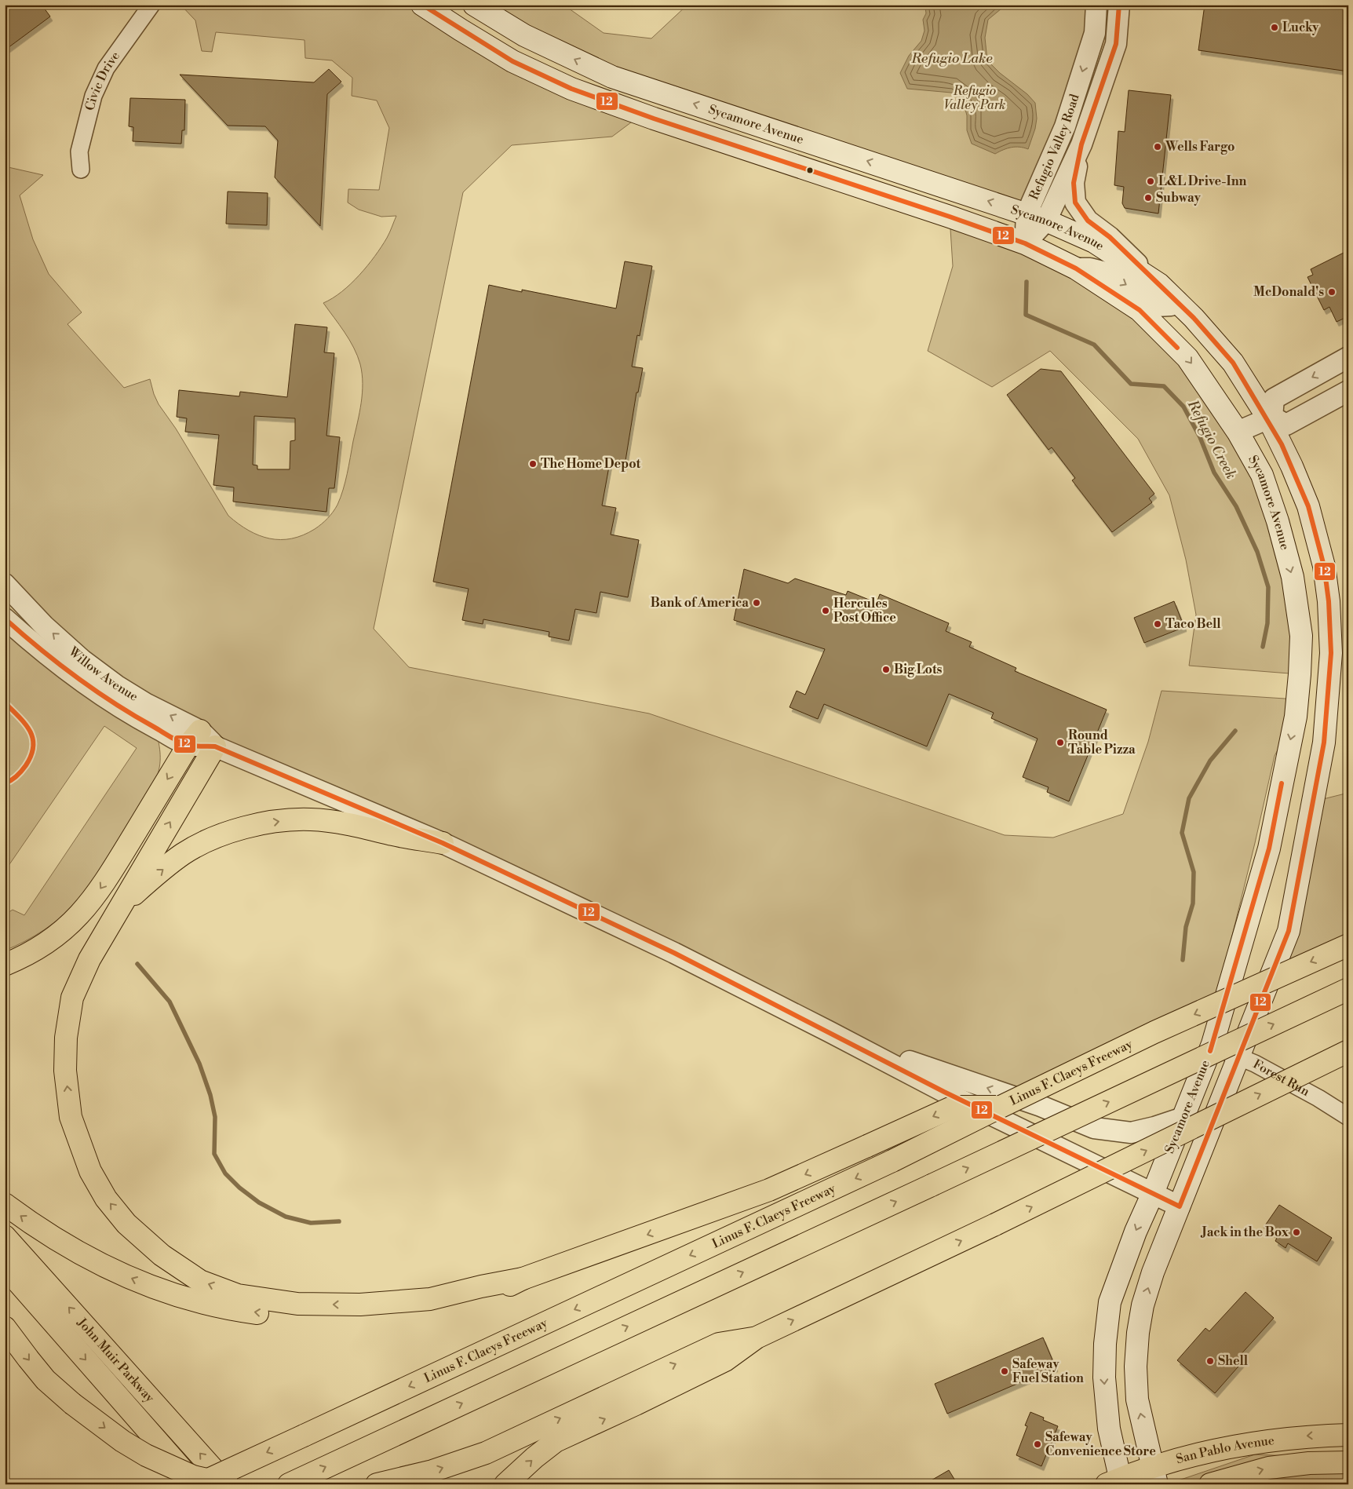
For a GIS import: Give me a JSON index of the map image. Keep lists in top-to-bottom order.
{
  "streets": {
    "main road": [
      "Sycamore Avenue",
      "Linus F. Claeys Freeway",
      "John Muir Parkway",
      "San Pablo Avenue"
    ],
    "street": [
      "Civic Drive",
      "Refugio Valley Road",
      "Willow Avenue",
      "Forest Run"
    ]
  },
  "crossings": [
    ["Sycamore Avenue", "Refugio Valley Road"],
    ["Sycamore Avenue", "Willow Avenue"],
    ["Sycamore Avenue", "Forest Run"],
    ["Sycamore Avenue", "San Pablo Avenue"]
  ],
  "water": ["Refugio Lake", "Refugio Creek"],
  "parks": ["Refugio Valley Park"],
  "places": [
    "Lucky",
    "Wells Fargo",
    "L&L Drive-Inn",
    "Subway",
    "McDonald's",
    "The Home Depot",
    "Bank of America",
    "Hercules Post Office",
    "Taco Bell",
    "Big Lots",
    "Round Table Pizza",
    "Jack in the Box",
    "Shell",
    "Safeway Fuel Station",
    "Safeway Convenience Store"
  ],
  "lines": ["transit line 12"]
}
